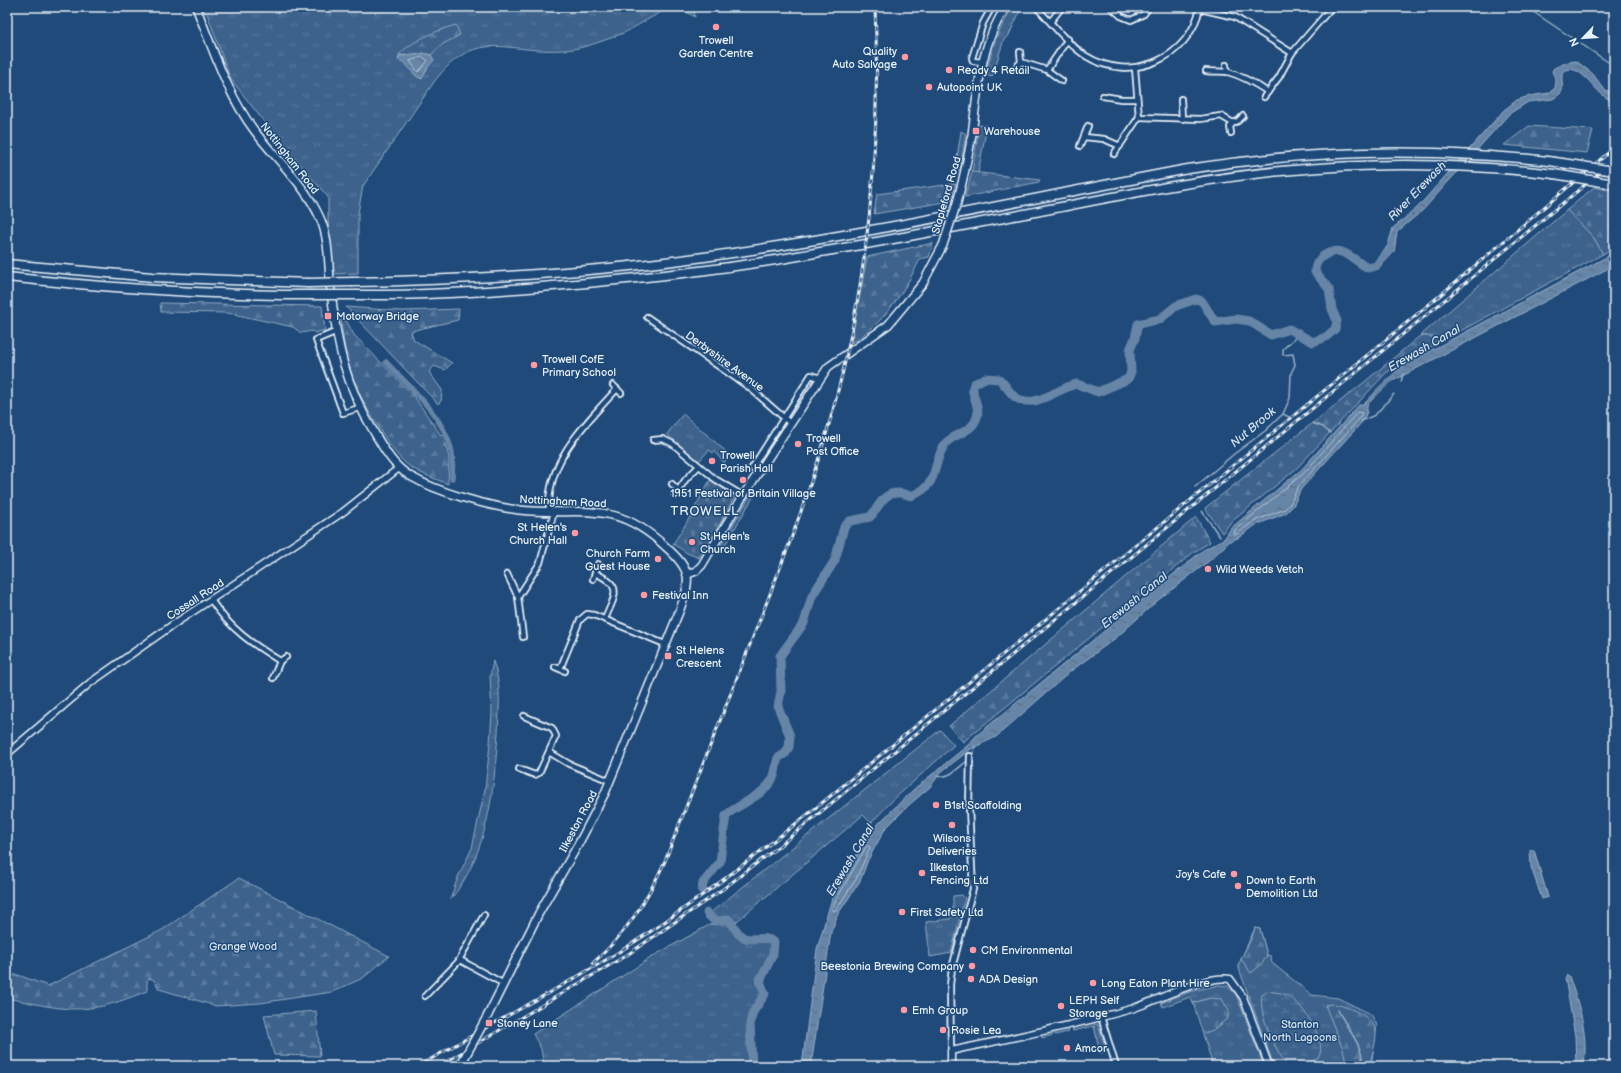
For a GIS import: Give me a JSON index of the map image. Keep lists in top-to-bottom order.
{
  "streets": {
    "main road": ["Nottingham Road", "Stapleford Road", "Ilkeston Road"],
    "street": ["Derbyshire Avenue", "Cossall Road"]
  },
  "crossings": [
    ["Nottingham Road", "Stapleford Road"],
    ["Nottingham Road", "Cossall Road"],
    ["Nottingham Road", "Ilkeston Road"],
    ["Stapleford Road", "Derbyshire Avenue"],
    ["Stapleford Road", "Ilkeston Road"]
  ],
  "districts": ["TROWELL"],
  "water": ["River Erewash", "Erewash Canal", "Nut Brook"],
  "parks": ["Grange Wood", "Stanton North Lagoons"],
  "places": {
    "other": [
      "Trowell Garden Centre",
      "Quality Auto Salvage",
      "Ready 4 Retail",
      "Autopoint UK",
      "Trowell CofE Primary School",
      "Trowell Post Office",
      "Trowell Parish Hall",
      "1951 Festival of Britain Village",
      "St Helen's Church Hall",
      "St Helen's Church",
      "Church Farm Guest House",
      "Wild Weeds Vetch",
      "Festival Inn",
      "B1st Scaffolding",
      "Wilsons Deliveries",
      "Ilkeston Fencing Ltd",
      "Joy's Cafe",
      "Down to Earth Demolition Ltd",
      "First Safety Ltd",
      "CM Environmental",
      "Beestonia Brewing Company",
      "ADA Design",
      "Long Eaton Plant Hire",
      "LEPH Self Storage",
      "Emh Group",
      "Rosie Lea",
      "Amcor"
    ],
    "transit": [
      "Warehouse",
      "Motorway Bridge",
      "St Helens Crescent",
      "Stoney Lane"
    ]
  },
  "north": "bottom left"
}
